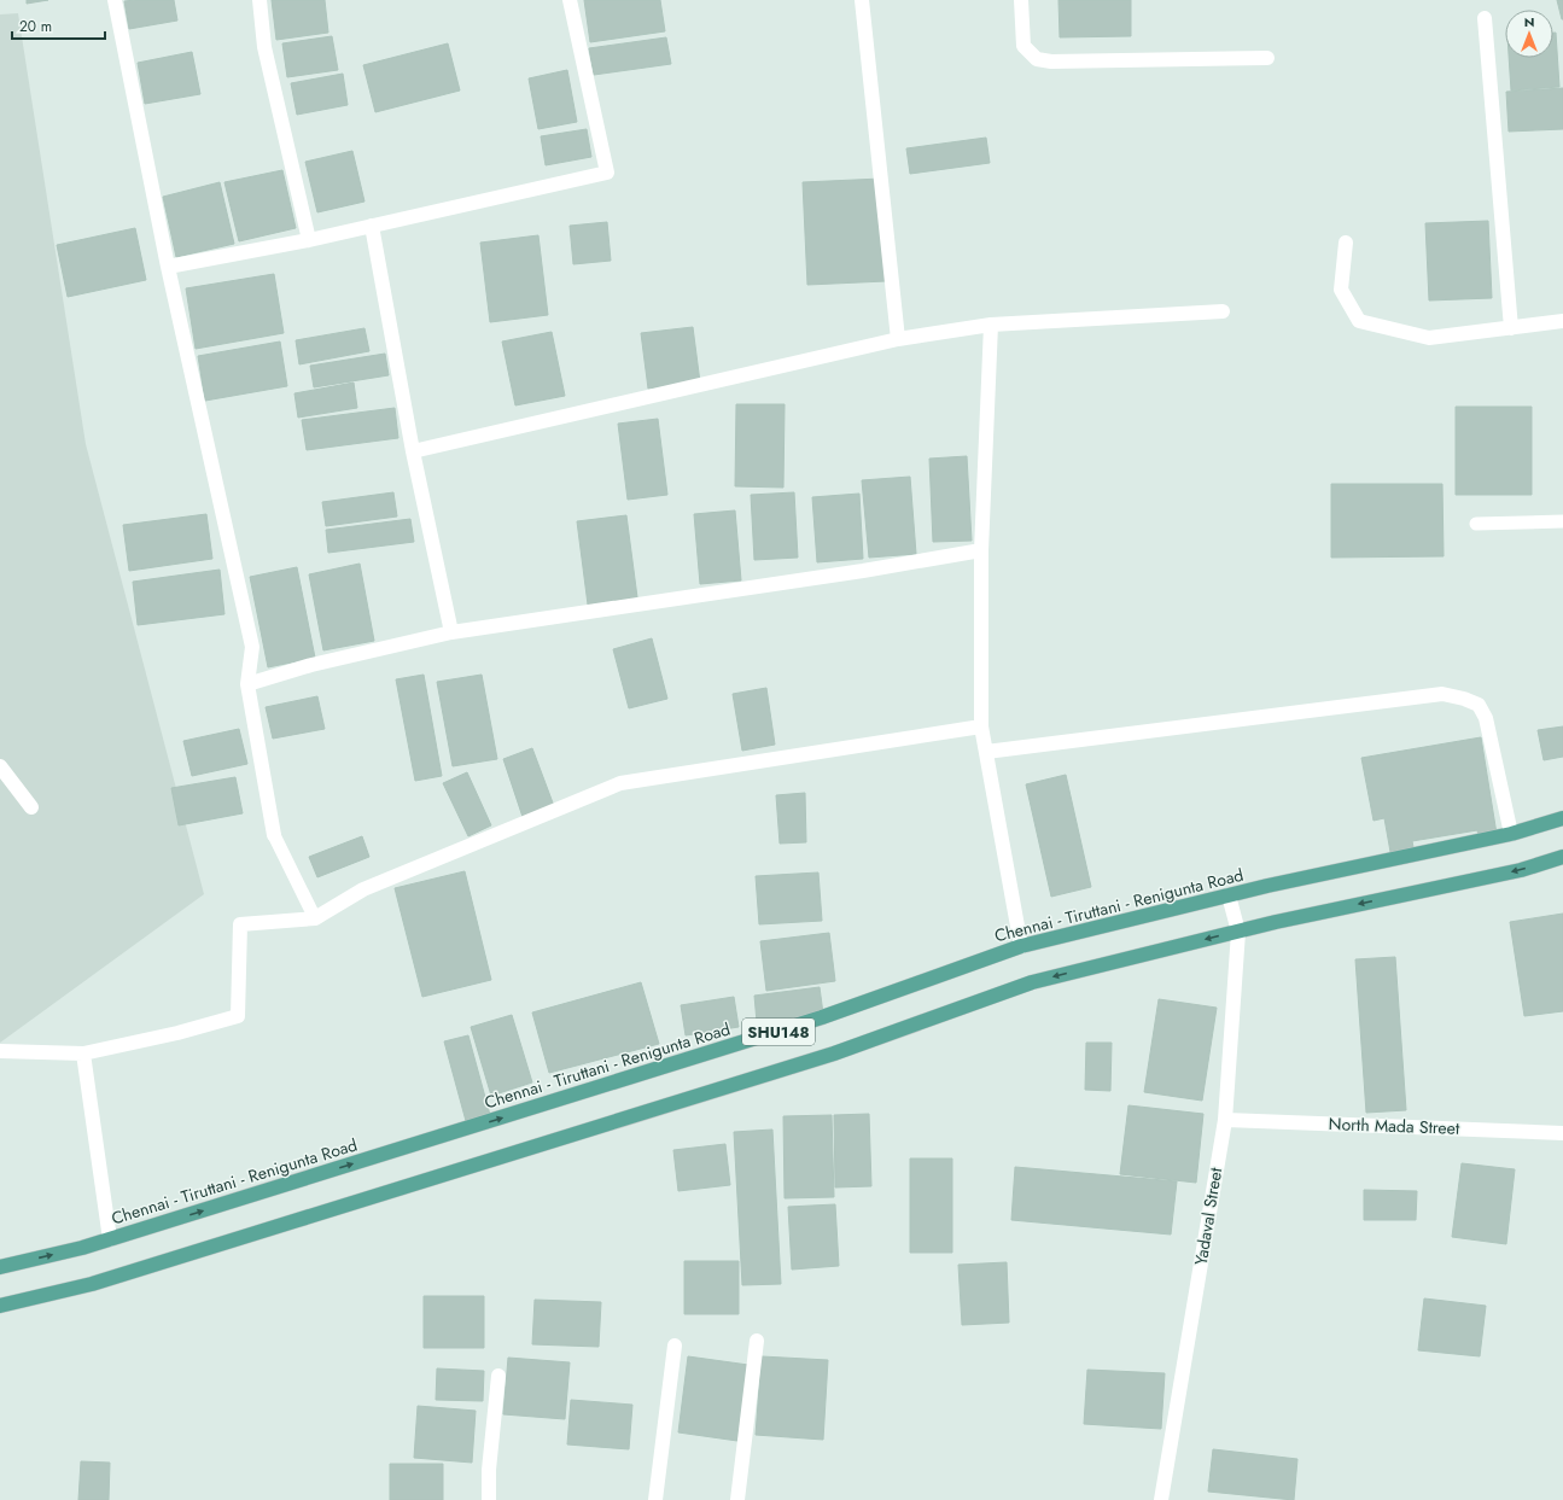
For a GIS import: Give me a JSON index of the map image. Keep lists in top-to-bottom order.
{
  "streets": {
    "main road": ["Chennai - Tiruttani - Renigunta Road", "SHU148"],
    "street": ["North Mada Street", "Yadaval Street"]
  },
  "crossings": [
    ["Chennai - Tiruttani - Renigunta Road", "Yadaval Street"],
    ["SHU148", "Yadaval Street"],
    ["North Mada Street", "Yadaval Street"]
  ],
  "scale_bar": "20 m",
  "north": "top"
}
